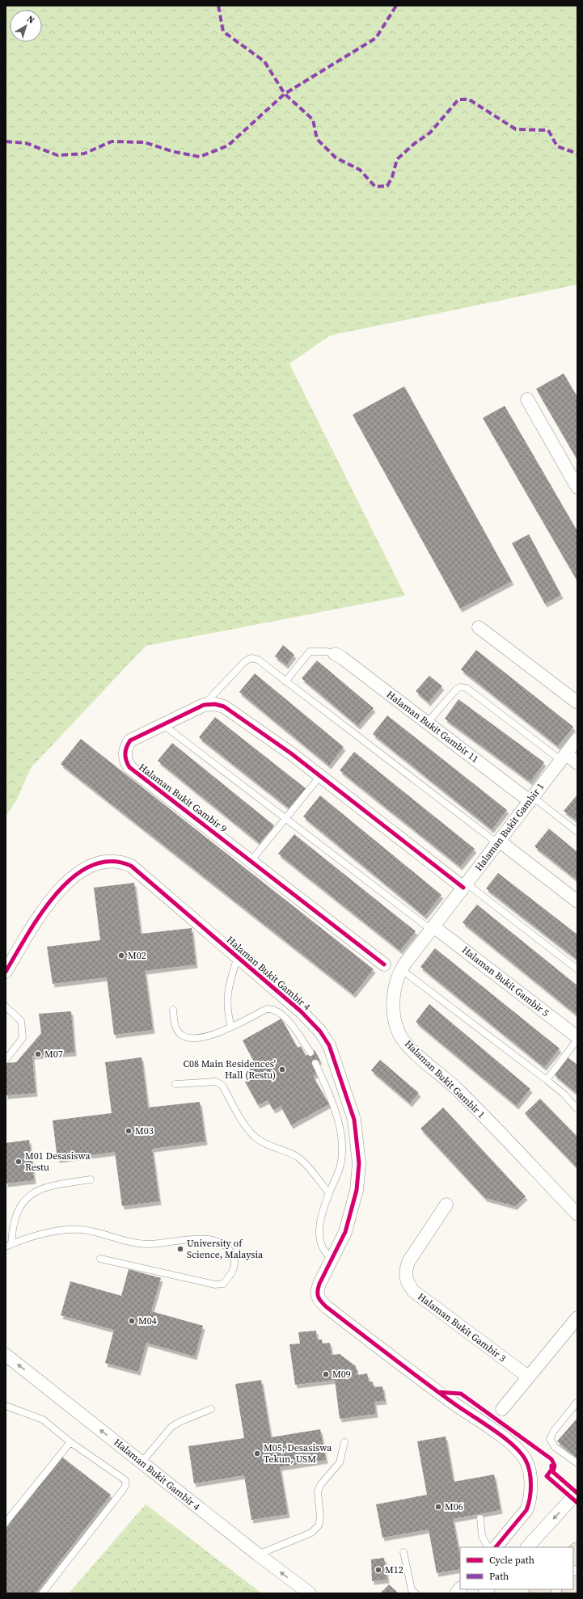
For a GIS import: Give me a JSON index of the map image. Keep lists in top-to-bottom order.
{
  "streets": {
    "street": [
      "Halaman Bukit Gambir 11",
      "Halaman Bukit Gambir 9",
      "Halaman Bukit Gambir 1",
      "Halaman Bukit Gambir 4",
      "Halaman Bukit Gambir 5",
      "Halaman Bukit Gambir 3"
    ]
  },
  "crossings": [
    ["Halaman Bukit Gambir 11", "Halaman Bukit Gambir 1"],
    ["Halaman Bukit Gambir 9", "Halaman Bukit Gambir 1"],
    ["Halaman Bukit Gambir 1", "Halaman Bukit Gambir 5"]
  ],
  "places": [
    "M02",
    "M07",
    "C08 Main Residences' Hall (Restu)",
    "M03",
    "M01 Desasiswa Restu",
    "University of Science, Malaysia",
    "M04",
    "M09",
    "M05, Desasiswa Tekun, USM",
    "M06",
    "M12"
  ],
  "legend": ["Cycle path", "Path"],
  "north": "top right"
}
